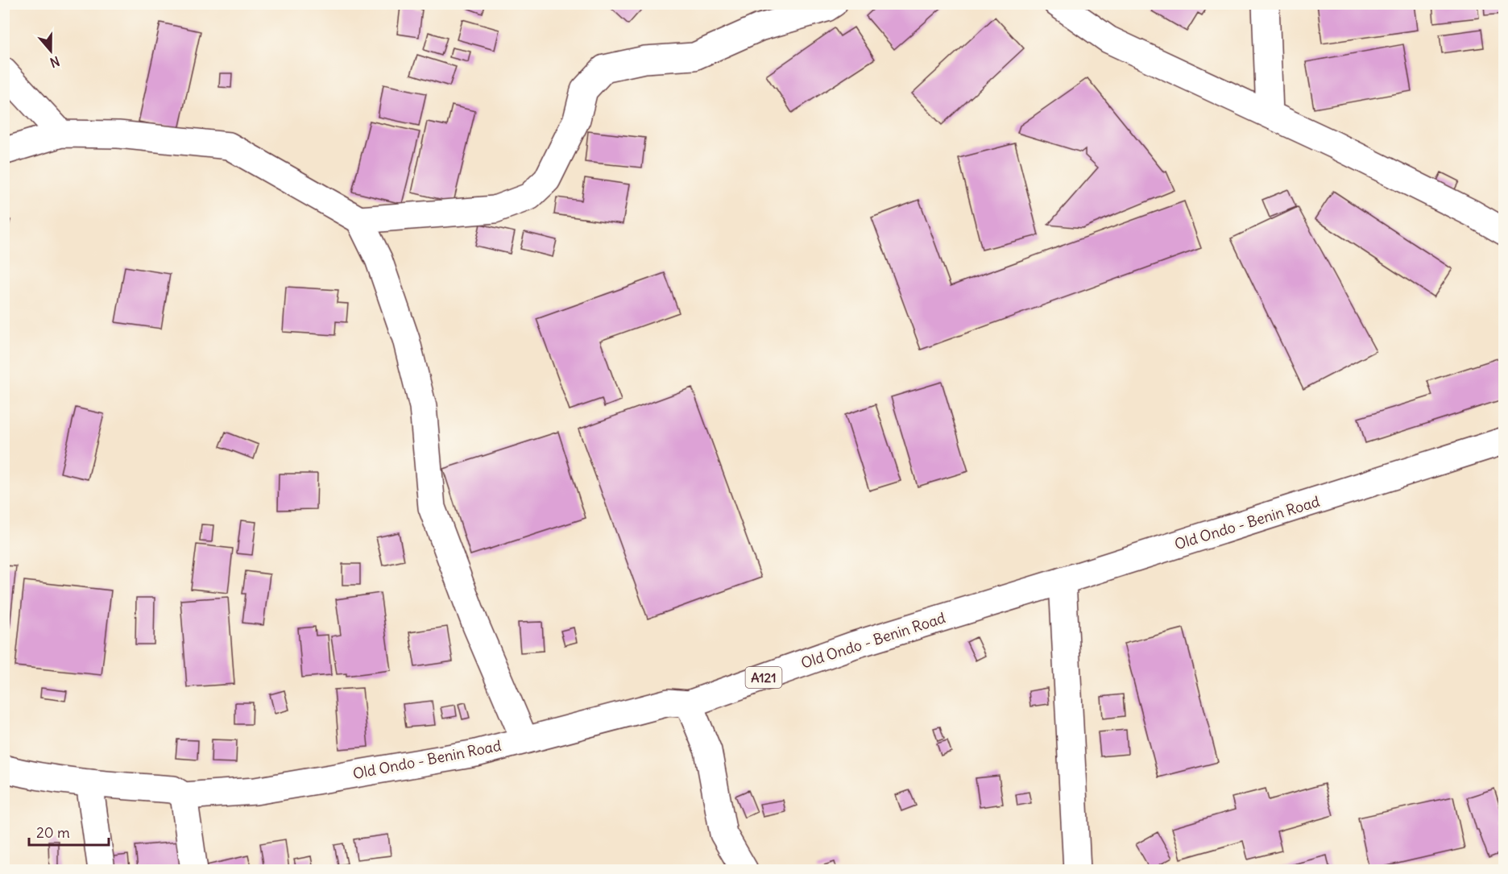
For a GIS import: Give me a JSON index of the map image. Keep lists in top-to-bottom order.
{
  "streets": {
    "street": ["Old Ondo - Benin Road", "A121"]
  },
  "scale_bar": "20 m",
  "north": "bottom"
}
